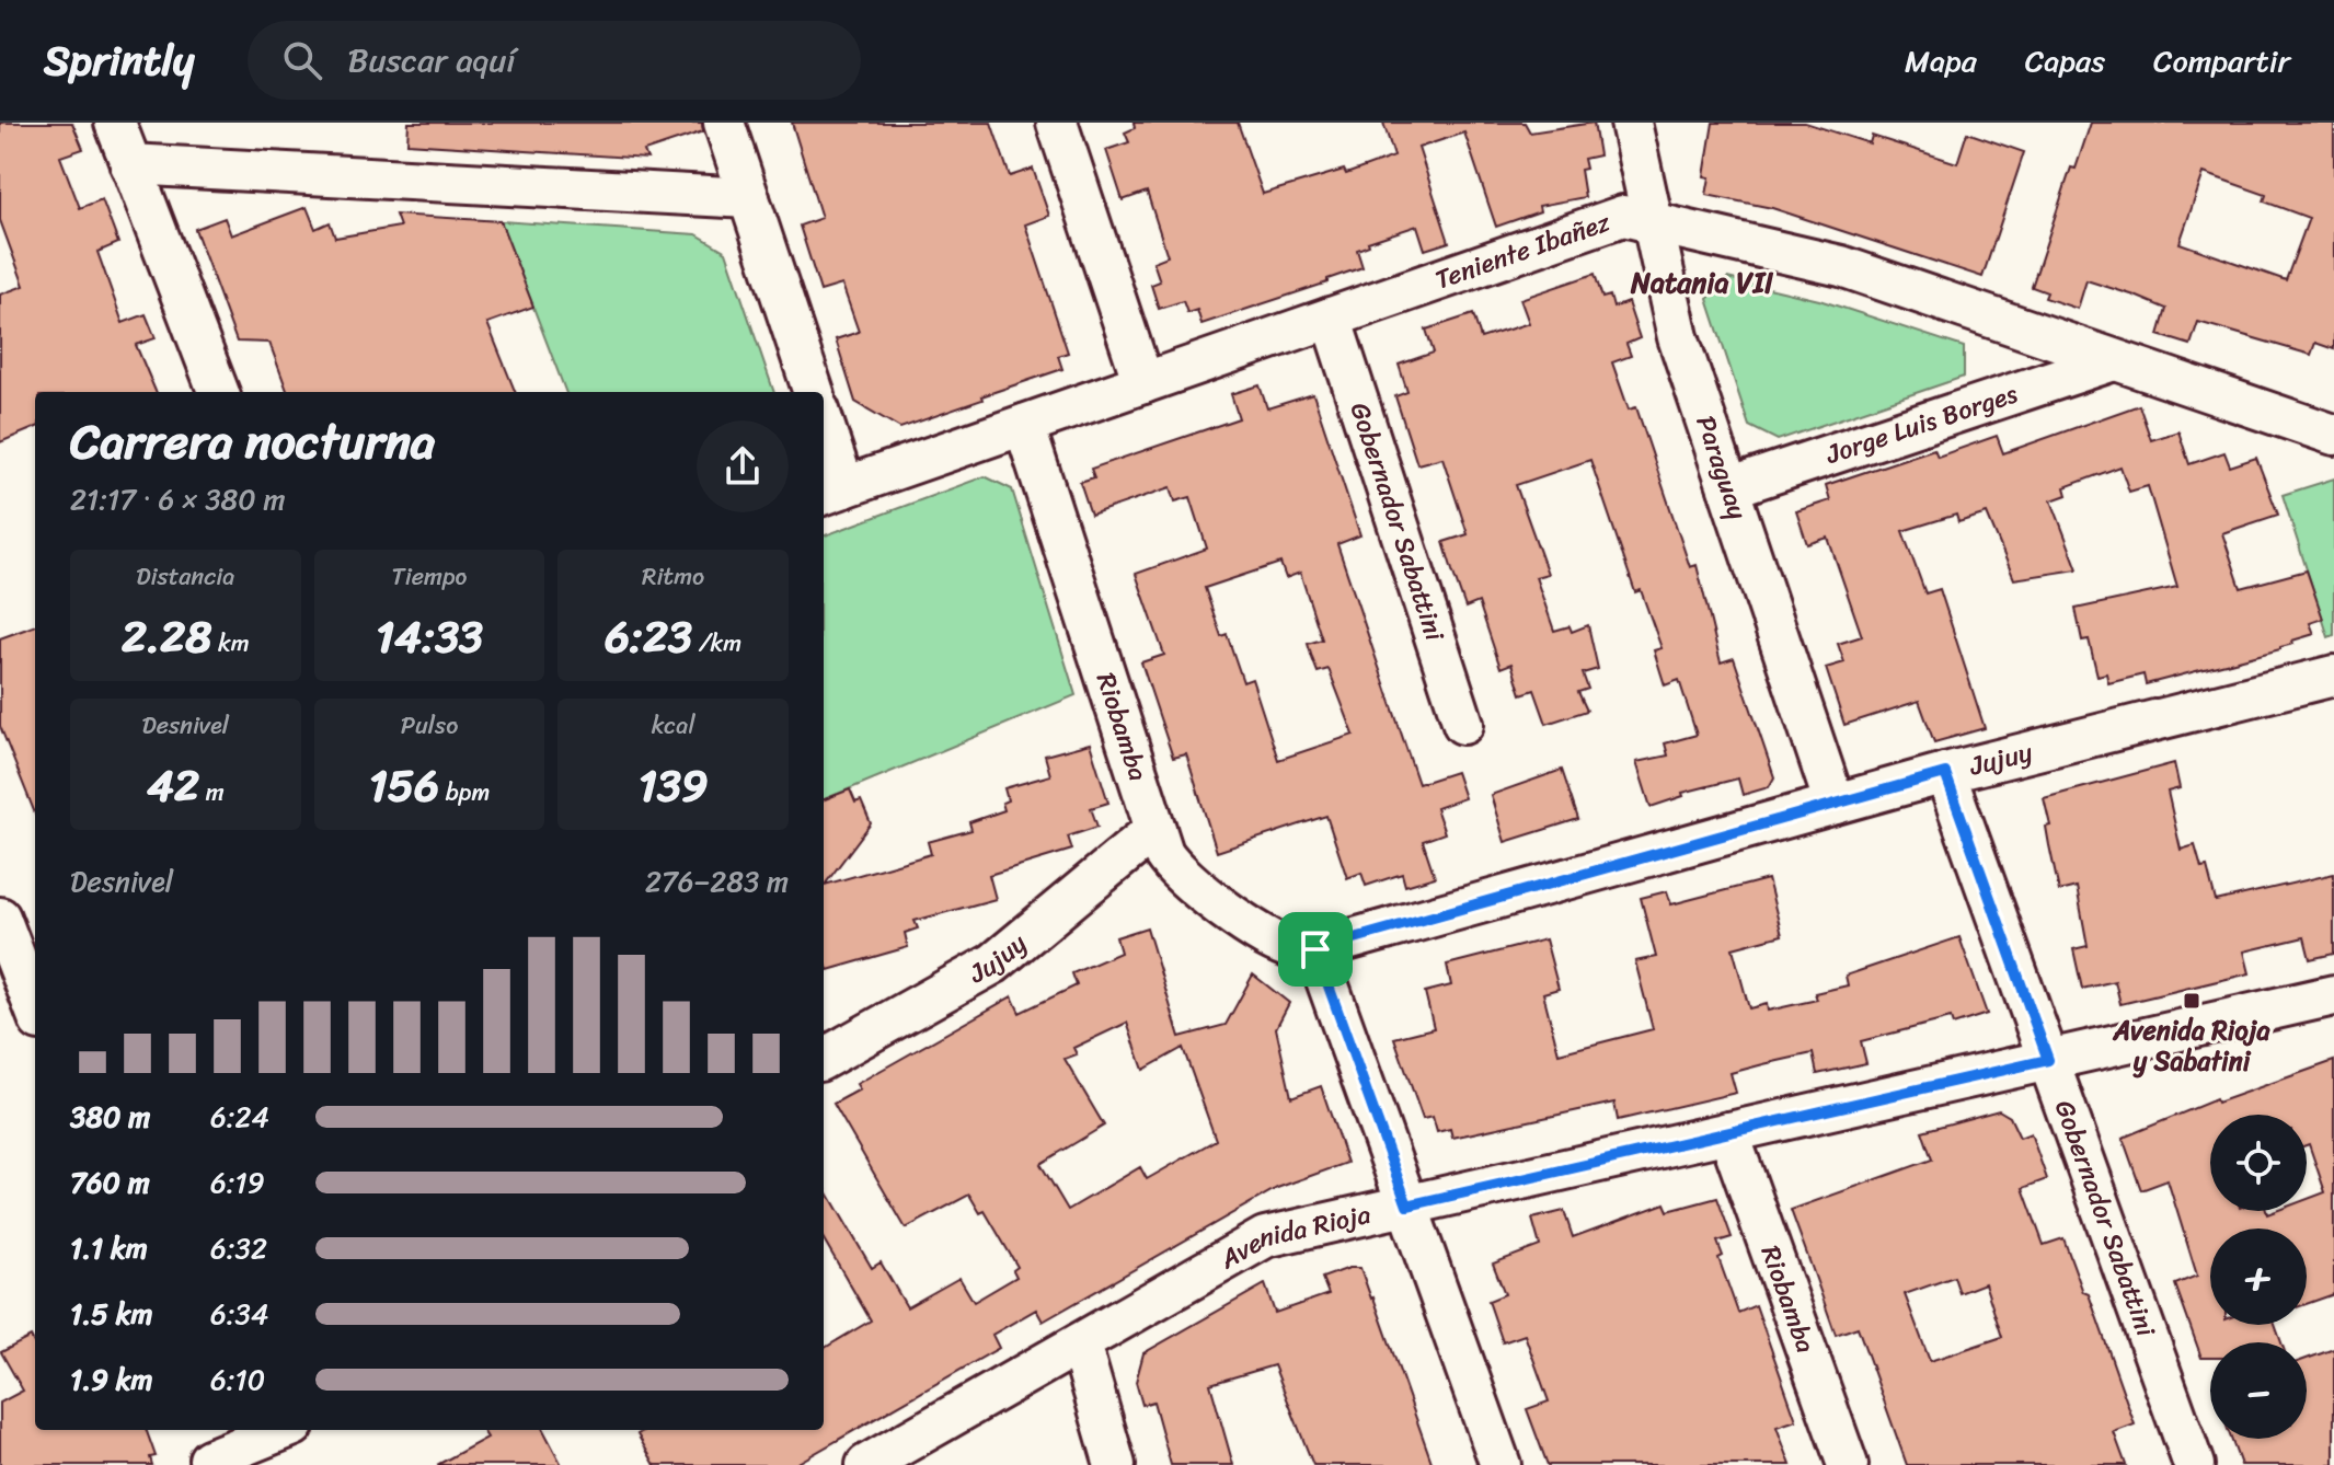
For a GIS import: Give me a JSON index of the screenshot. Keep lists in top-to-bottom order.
{
  "streets": {
    "street": [
      "Teniente Ibañez",
      "Jorge Luis Borges",
      "Paraguay",
      "Gobernador Sabattini",
      "Riobamba",
      "Jujuy",
      "Avenida Rioja"
    ]
  },
  "crossings": [
    ["Teniente Ibañez", "Jorge Luis Borges"],
    ["Teniente Ibañez", "Paraguay"],
    ["Teniente Ibañez", "Gobernador Sabattini"],
    ["Teniente Ibañez", "Riobamba"],
    ["Jorge Luis Borges", "Paraguay"],
    ["Paraguay", "Jujuy"],
    ["Gobernador Sabattini", "Jujuy"],
    ["Gobernador Sabattini", "Avenida Rioja"],
    ["Riobamba", "Jujuy"],
    ["Riobamba", "Avenida Rioja"]
  ],
  "districts": ["Natania VII"],
  "places": {
    "transit": ["Avenida Rioja y Sabatini"]
  },
  "page": {
    "header": "Sprintly",
    "search": "Buscar aquí",
    "nav": ["Mapa", "Capas", "Compartir"],
    "heading": ["Carrera nocturna", "21:17 · 6 × 380 m"],
    "stats": [
      ["Distancia", "2.28 km"],
      ["Tiempo", "14:33"],
      ["Ritmo", "6:23 /km"],
      ["Desnivel", "42 m"],
      ["Pulso", "156 bpm"],
      ["kcal", "139"]
    ],
    "chart": ["Desnivel", "276–283 m"],
    "list": [
      {
        "name": "380 m",
        "note": "6:24"
      },
      {
        "name": "760 m",
        "note": "6:19"
      },
      {
        "name": "1.1 km",
        "note": "6:32"
      },
      {
        "name": "1.5 km",
        "note": "6:34"
      },
      {
        "name": "1.9 km",
        "note": "6:10"
      }
    ],
    "map_buttons": ["+", "−"]
  }
}
